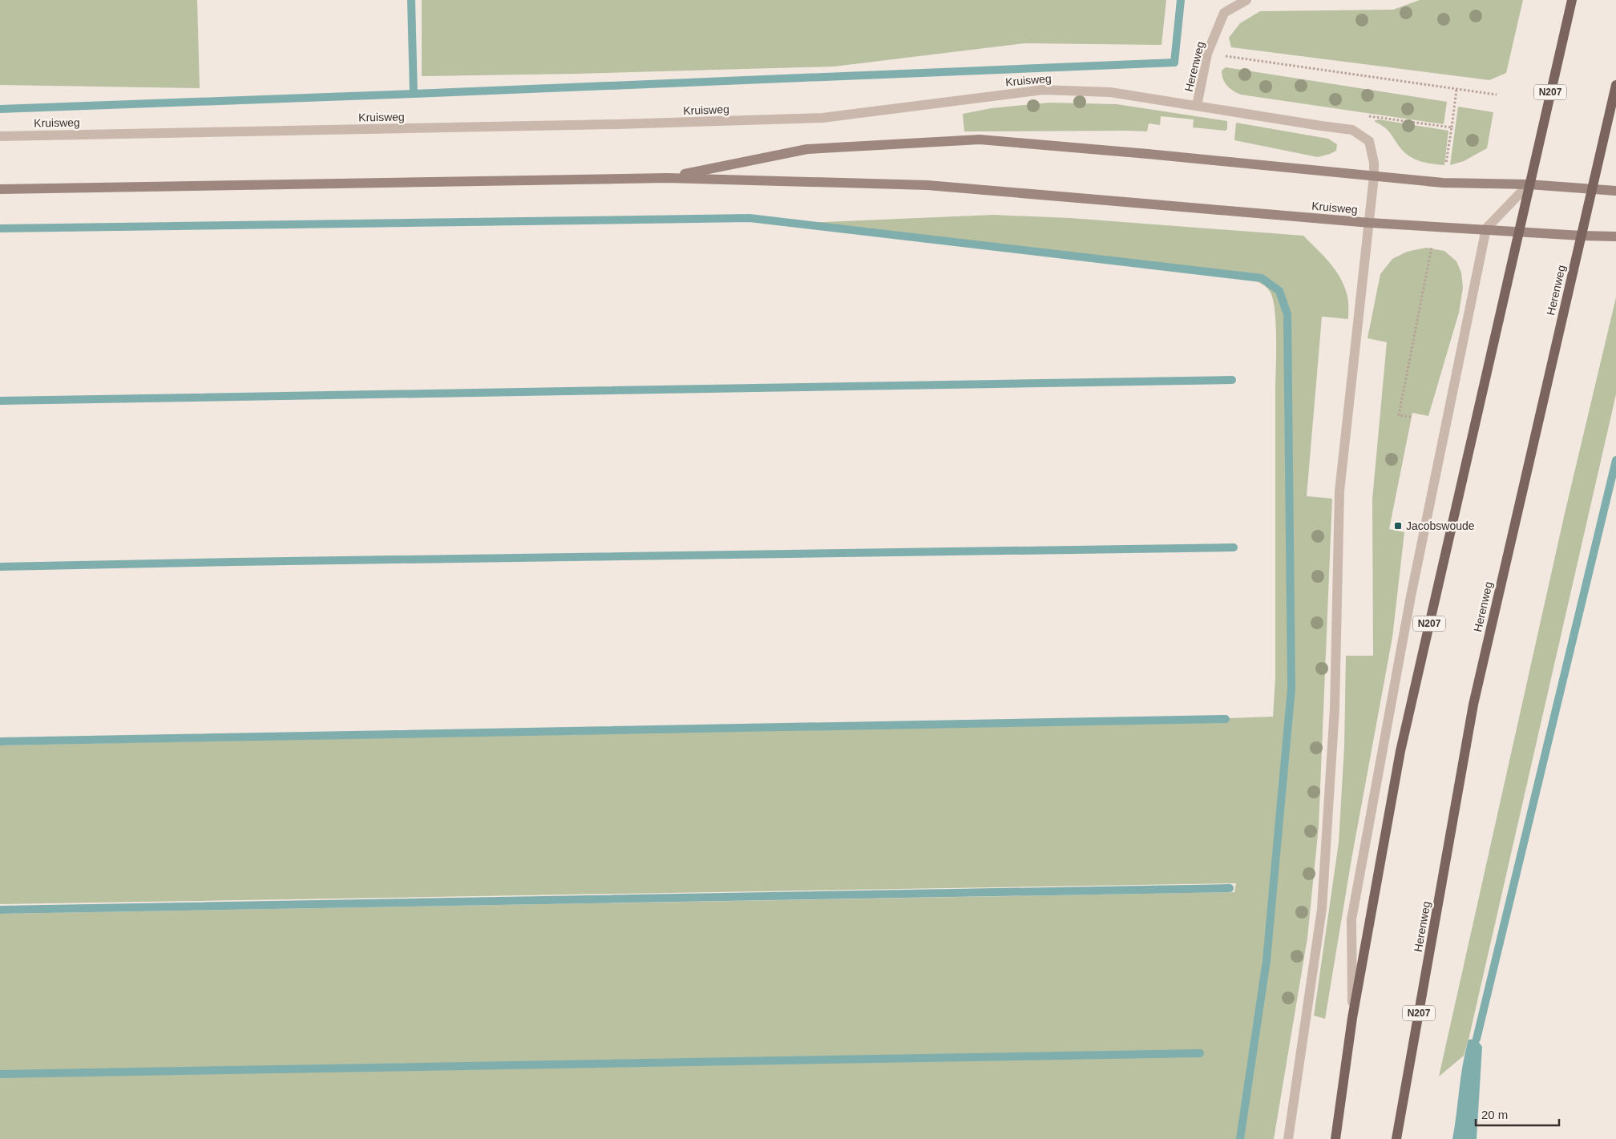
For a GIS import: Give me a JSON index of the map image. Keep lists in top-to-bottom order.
{
  "streets": {
    "main road": ["Herenweg", "Kruisweg", "N207"]
  },
  "crossings": [
    ["Herenweg", "Kruisweg"],
    ["Kruisweg", "N207"]
  ],
  "places": {
    "transit": ["Jacobswoude"]
  },
  "scale_bar": "20 m"
}
